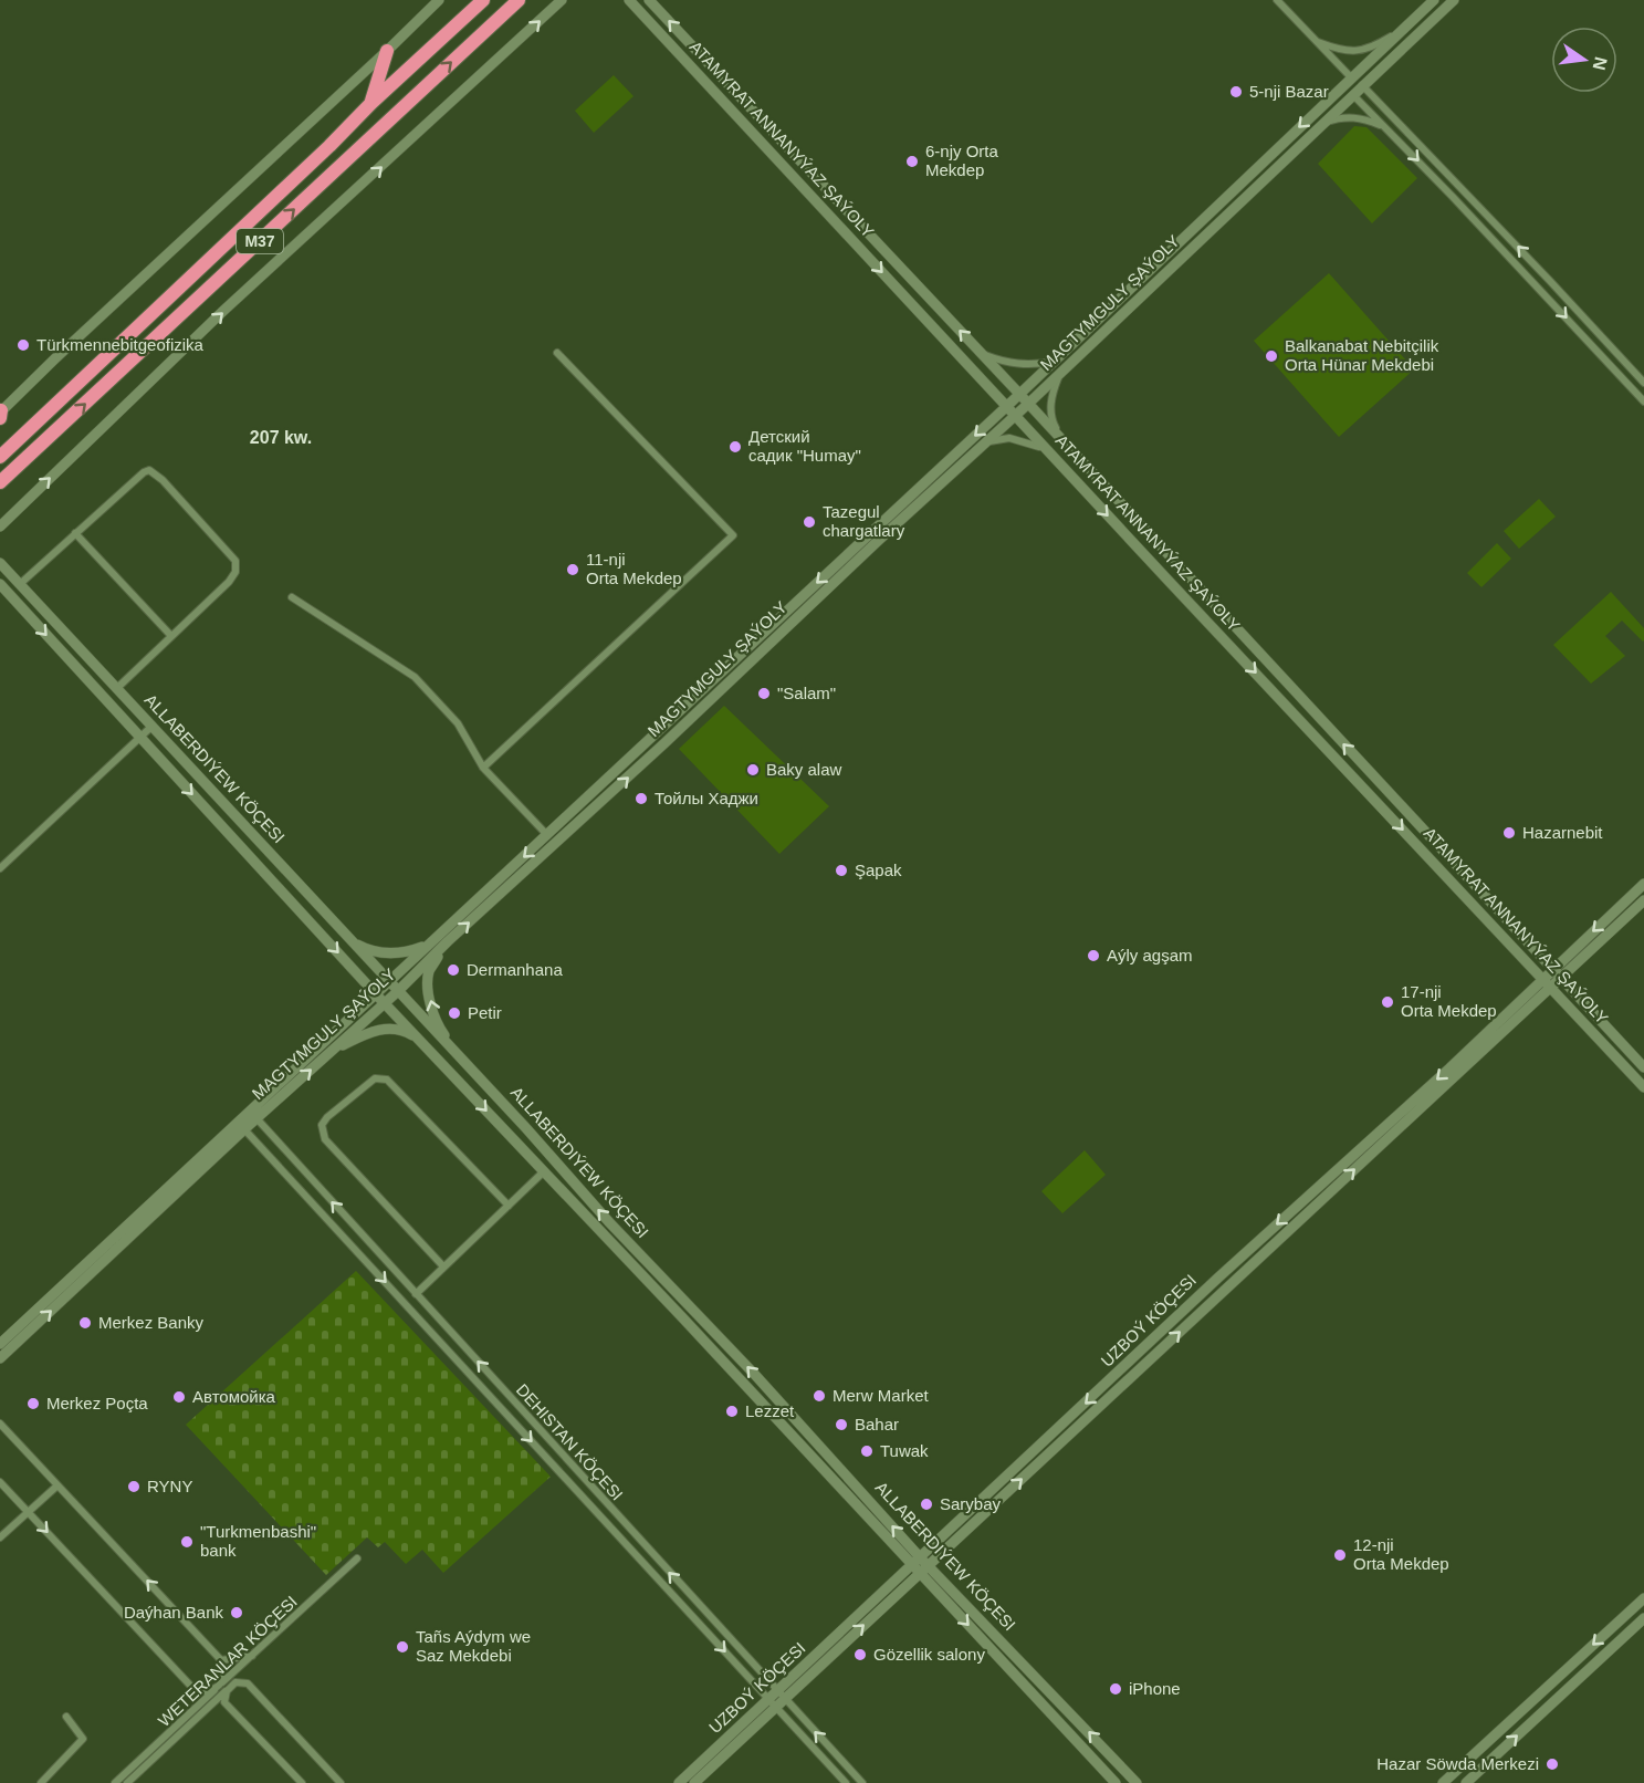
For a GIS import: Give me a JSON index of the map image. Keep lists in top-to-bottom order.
{
  "streets": {
    "highway": ["M37"],
    "street": [
      "ATAMYRAT ANNANYÝAZ ŞAÝOLY",
      "MAGTYMGULY ŞAÝOLY",
      "ALLABERDIÝEW KÖÇESI",
      "UZBOÝ KÖÇESI",
      "DEHISTAN KÖÇESI",
      "WETERANLAR KÖÇESI"
    ]
  },
  "crossings": [
    ["ATAMYRAT ANNANYÝAZ ŞAÝOLY", "MAGTYMGULY ŞAÝOLY"],
    ["ATAMYRAT ANNANYÝAZ ŞAÝOLY", "UZBOÝ KÖÇESI"],
    ["MAGTYMGULY ŞAÝOLY", "ALLABERDIÝEW KÖÇESI"],
    ["MAGTYMGULY ŞAÝOLY", "DEHISTAN KÖÇESI"],
    ["ALLABERDIÝEW KÖÇESI", "UZBOÝ KÖÇESI"],
    ["UZBOÝ KÖÇESI", "DEHISTAN KÖÇESI"]
  ],
  "districts": ["207 kw."],
  "places": [
    "5-nji Bazar",
    "6-njy Orta Mekdep",
    "Türkmennebitgeofizika",
    "Balkanabat Nebitçilik Orta Hünar Mekdebi",
    "Детский садик \"Humay\"",
    "Tazegul chargatlary",
    "11-nji Orta Mekdep",
    "\"Salam\"",
    "Baky alaw",
    "Тойлы Хаджи",
    "Hazarnebit",
    "Şapak",
    "Aýly agşam",
    "Dermanhana",
    "17-nji Orta Mekdep",
    "Petir",
    "Merkez Banky",
    "Merw Market",
    "Автомойка",
    "Merkez Poçta",
    "Lezzet",
    "Bahar",
    "Tuwak",
    "RYNY",
    "Sarybay",
    "\"Turkmenbashi\" bank",
    "12-nji Orta Mekdep",
    "Daýhan Bank",
    "Tañs Aýdym we Saz Mekdebi",
    "Gözellik salony",
    "iPhone",
    "Hazar Söwda Merkezi"
  ],
  "north": "right"
}
